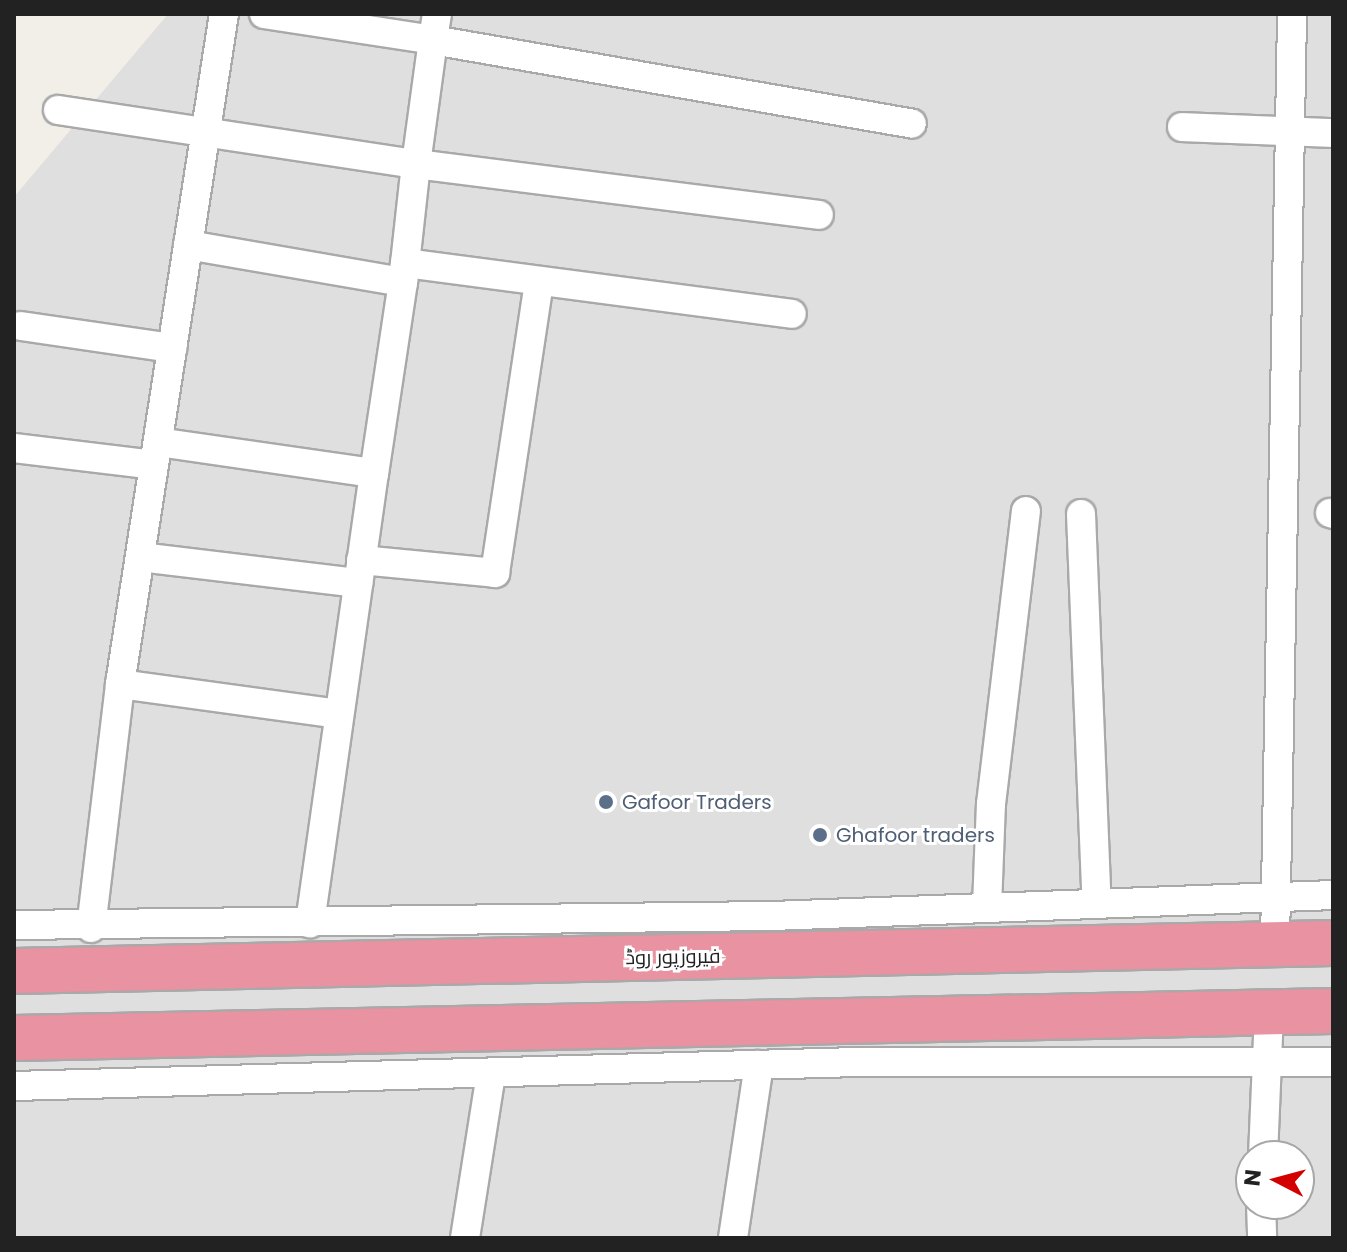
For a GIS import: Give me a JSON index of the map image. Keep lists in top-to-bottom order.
{
  "streets": {
    "highway": ["فیروزپور روڈ"]
  },
  "places": ["Gafoor Traders", "Ghafoor traders"],
  "north": "left"
}
